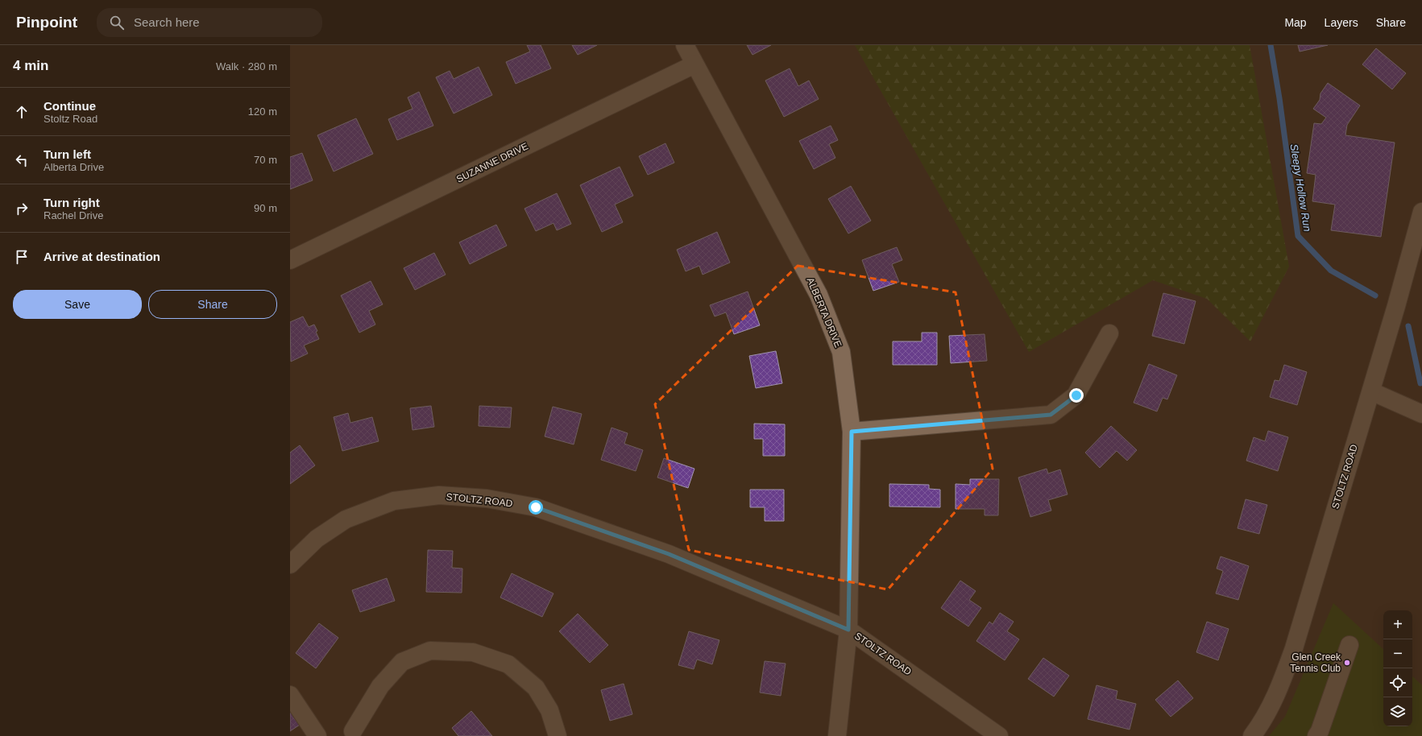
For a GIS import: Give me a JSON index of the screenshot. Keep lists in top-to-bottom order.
{
  "streets": {
    "street": ["SUZANNE DRIVE", "ALBERTA DRIVE", "STOLTZ ROAD"]
  },
  "crossings": [
    ["SUZANNE DRIVE", "ALBERTA DRIVE"],
    ["ALBERTA DRIVE", "STOLTZ ROAD"]
  ],
  "water": ["Sleepy Hollow Run"],
  "places": ["Glen Creek Tennis Club"],
  "page": {
    "header": "Pinpoint",
    "search": "Search here",
    "nav": ["Map", "Layers", "Share"],
    "heading": ["4 min", "Walk · 280 m"],
    "list": [
      ["Continue", "Stoltz Road", "120 m"],
      ["Turn left", "Alberta Drive", "70 m"],
      ["Turn right", "Rachel Drive", "90 m"],
      "Arrive at destination"
    ],
    "buttons": ["Save", "Share"],
    "map_buttons": ["+", "−"]
  }
}
